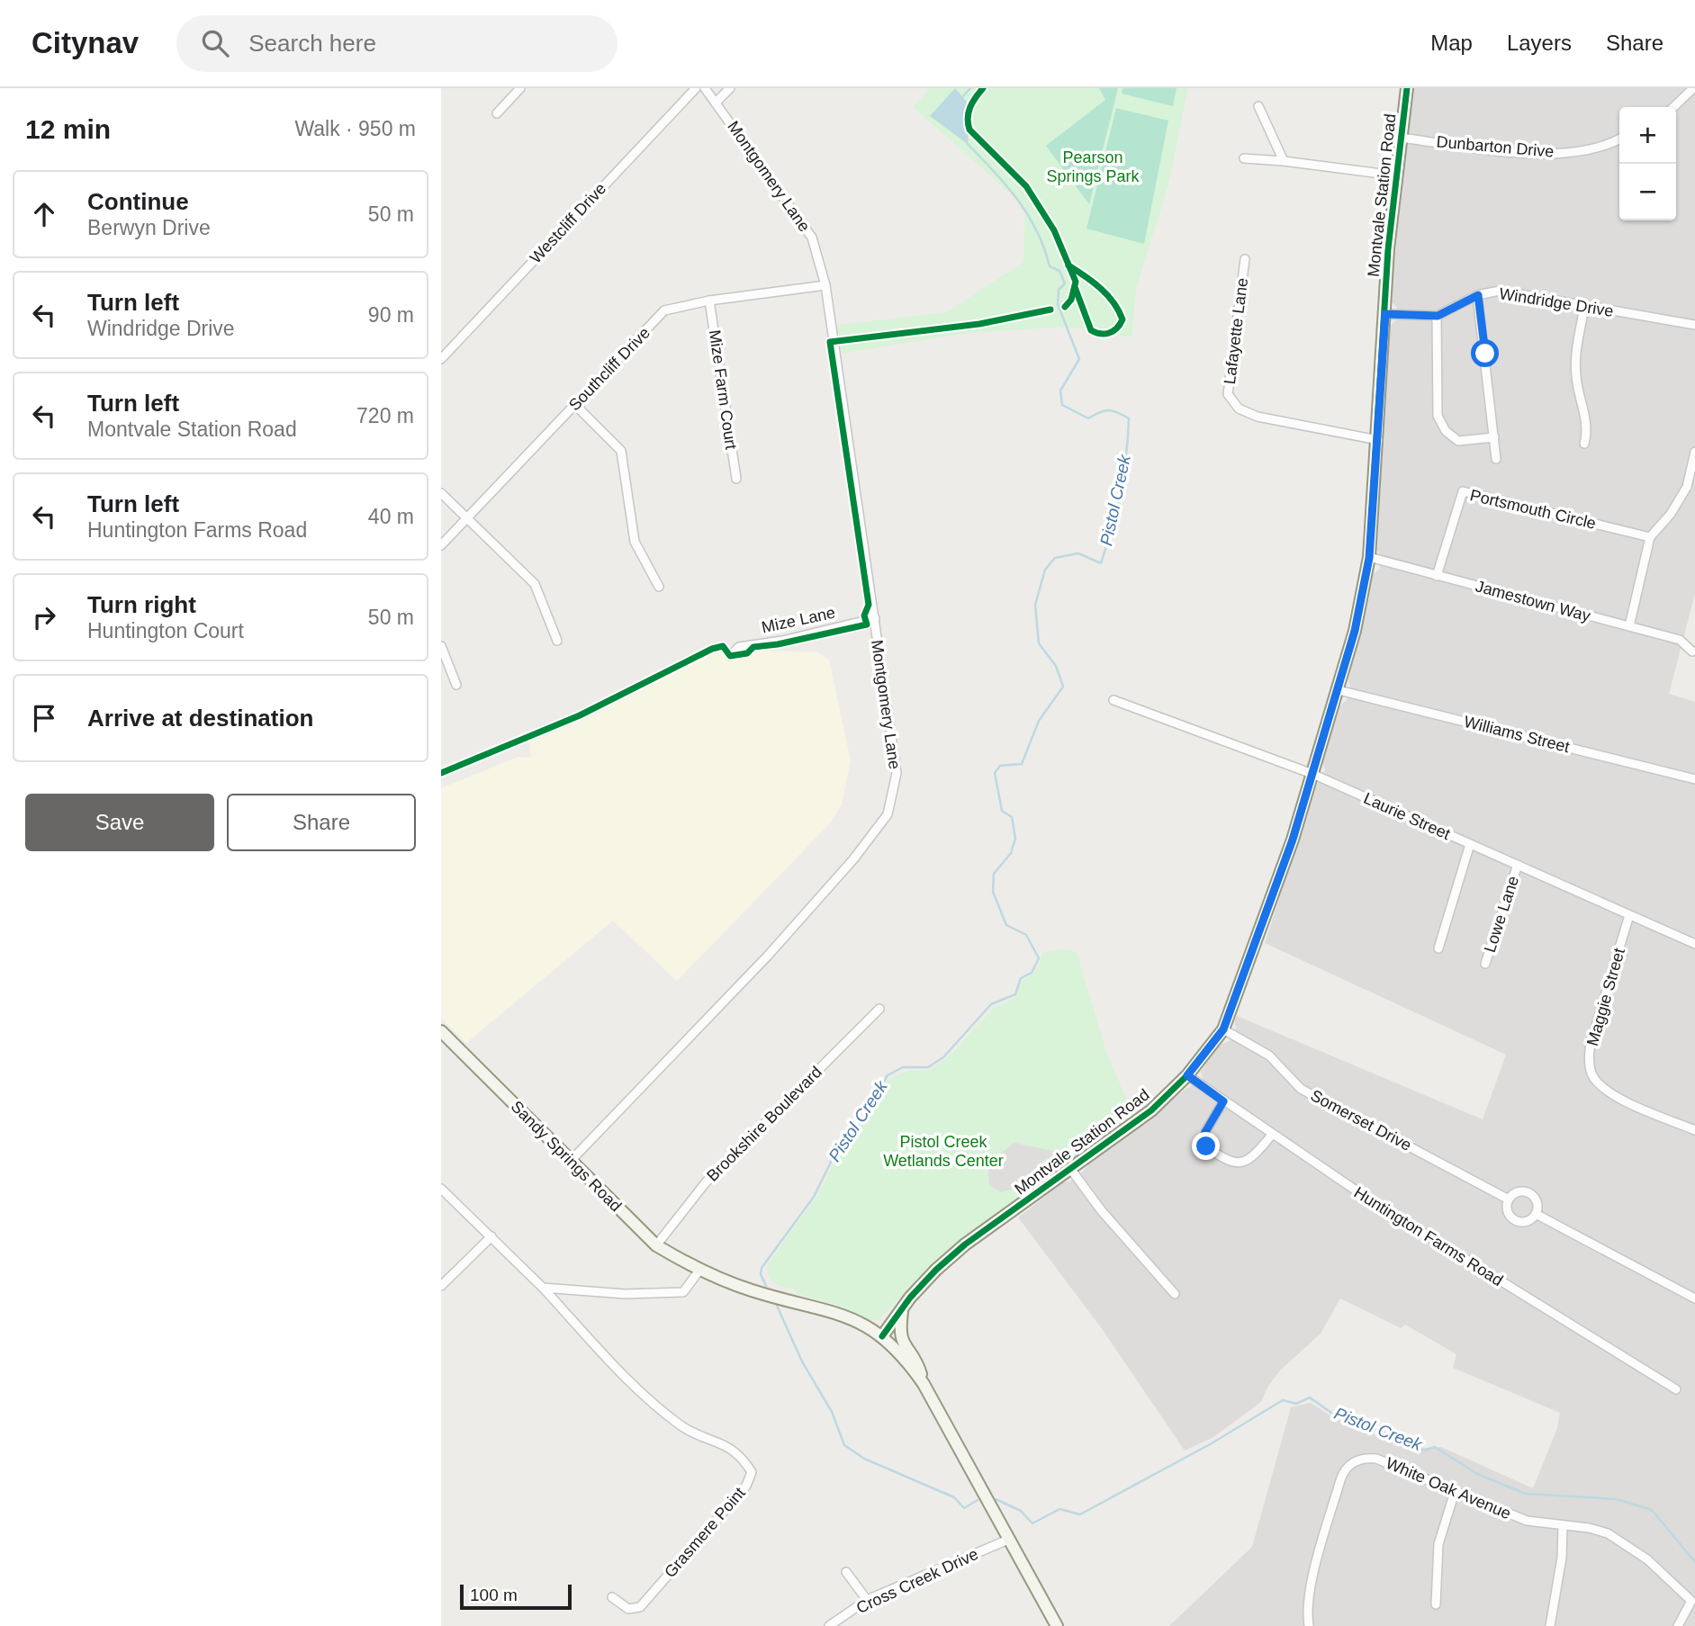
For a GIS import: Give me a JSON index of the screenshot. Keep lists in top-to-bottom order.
{
  "streets": {
    "street": [
      "Dunbarton Drive",
      "Montgomery Lane",
      "Montvale Station Road",
      "Westcliff Drive",
      "Windridge Drive",
      "Lafayette Lane",
      "Southcliff Drive",
      "Mize Farm Court",
      "Portsmouth Circle",
      "Jamestown Way",
      "Mize Lane",
      "Williams Street",
      "Laurie Street",
      "Lowe Lane",
      "Maggie Street",
      "Somerset Drive",
      "Brookshire Boulevard",
      "Sandy Springs Road",
      "Huntington Farms Road",
      "White Oak Avenue",
      "Grasmere Point",
      "Cross Creek Drive"
    ]
  },
  "crossings": [
    ["Dunbarton Drive", "Montvale Station Road"],
    ["Montgomery Lane", "Southcliff Drive"],
    ["Montgomery Lane", "Mize Lane"],
    ["Montgomery Lane", "Sandy Springs Road"],
    ["Montvale Station Road", "Windridge Drive"],
    ["Montvale Station Road", "Lafayette Lane"],
    ["Montvale Station Road", "Jamestown Way"],
    ["Montvale Station Road", "Williams Street"],
    ["Montvale Station Road", "Laurie Street"],
    ["Montvale Station Road", "Somerset Drive"],
    ["Montvale Station Road", "Sandy Springs Road"],
    ["Montvale Station Road", "Huntington Farms Road"],
    ["Southcliff Drive", "Mize Farm Court"],
    ["Portsmouth Circle", "Jamestown Way"],
    ["Laurie Street", "Lowe Lane"],
    ["Laurie Street", "Maggie Street"],
    ["Brookshire Boulevard", "Sandy Springs Road"]
  ],
  "water": ["Pistol Creek"],
  "parks": ["Pearson Springs Park", "Pistol Creek Wetlands Center"],
  "scale_bar": "100 m",
  "page": {
    "header": "Citynav",
    "search": "Search here",
    "nav": ["Map", "Layers", "Share"],
    "heading": ["12 min", "Walk · 950 m"],
    "map_buttons": ["+", "−"],
    "list": [
      ["Continue", "Berwyn Drive", "50 m"],
      ["Turn left", "Windridge Drive", "90 m"],
      ["Turn left", "Montvale Station Road", "720 m"],
      ["Turn left", "Huntington Farms Road", "40 m"],
      ["Turn right", "Huntington Court", "50 m"],
      "Arrive at destination"
    ],
    "buttons": ["Save", "Share"],
    "scale": "100 m"
  }
}
